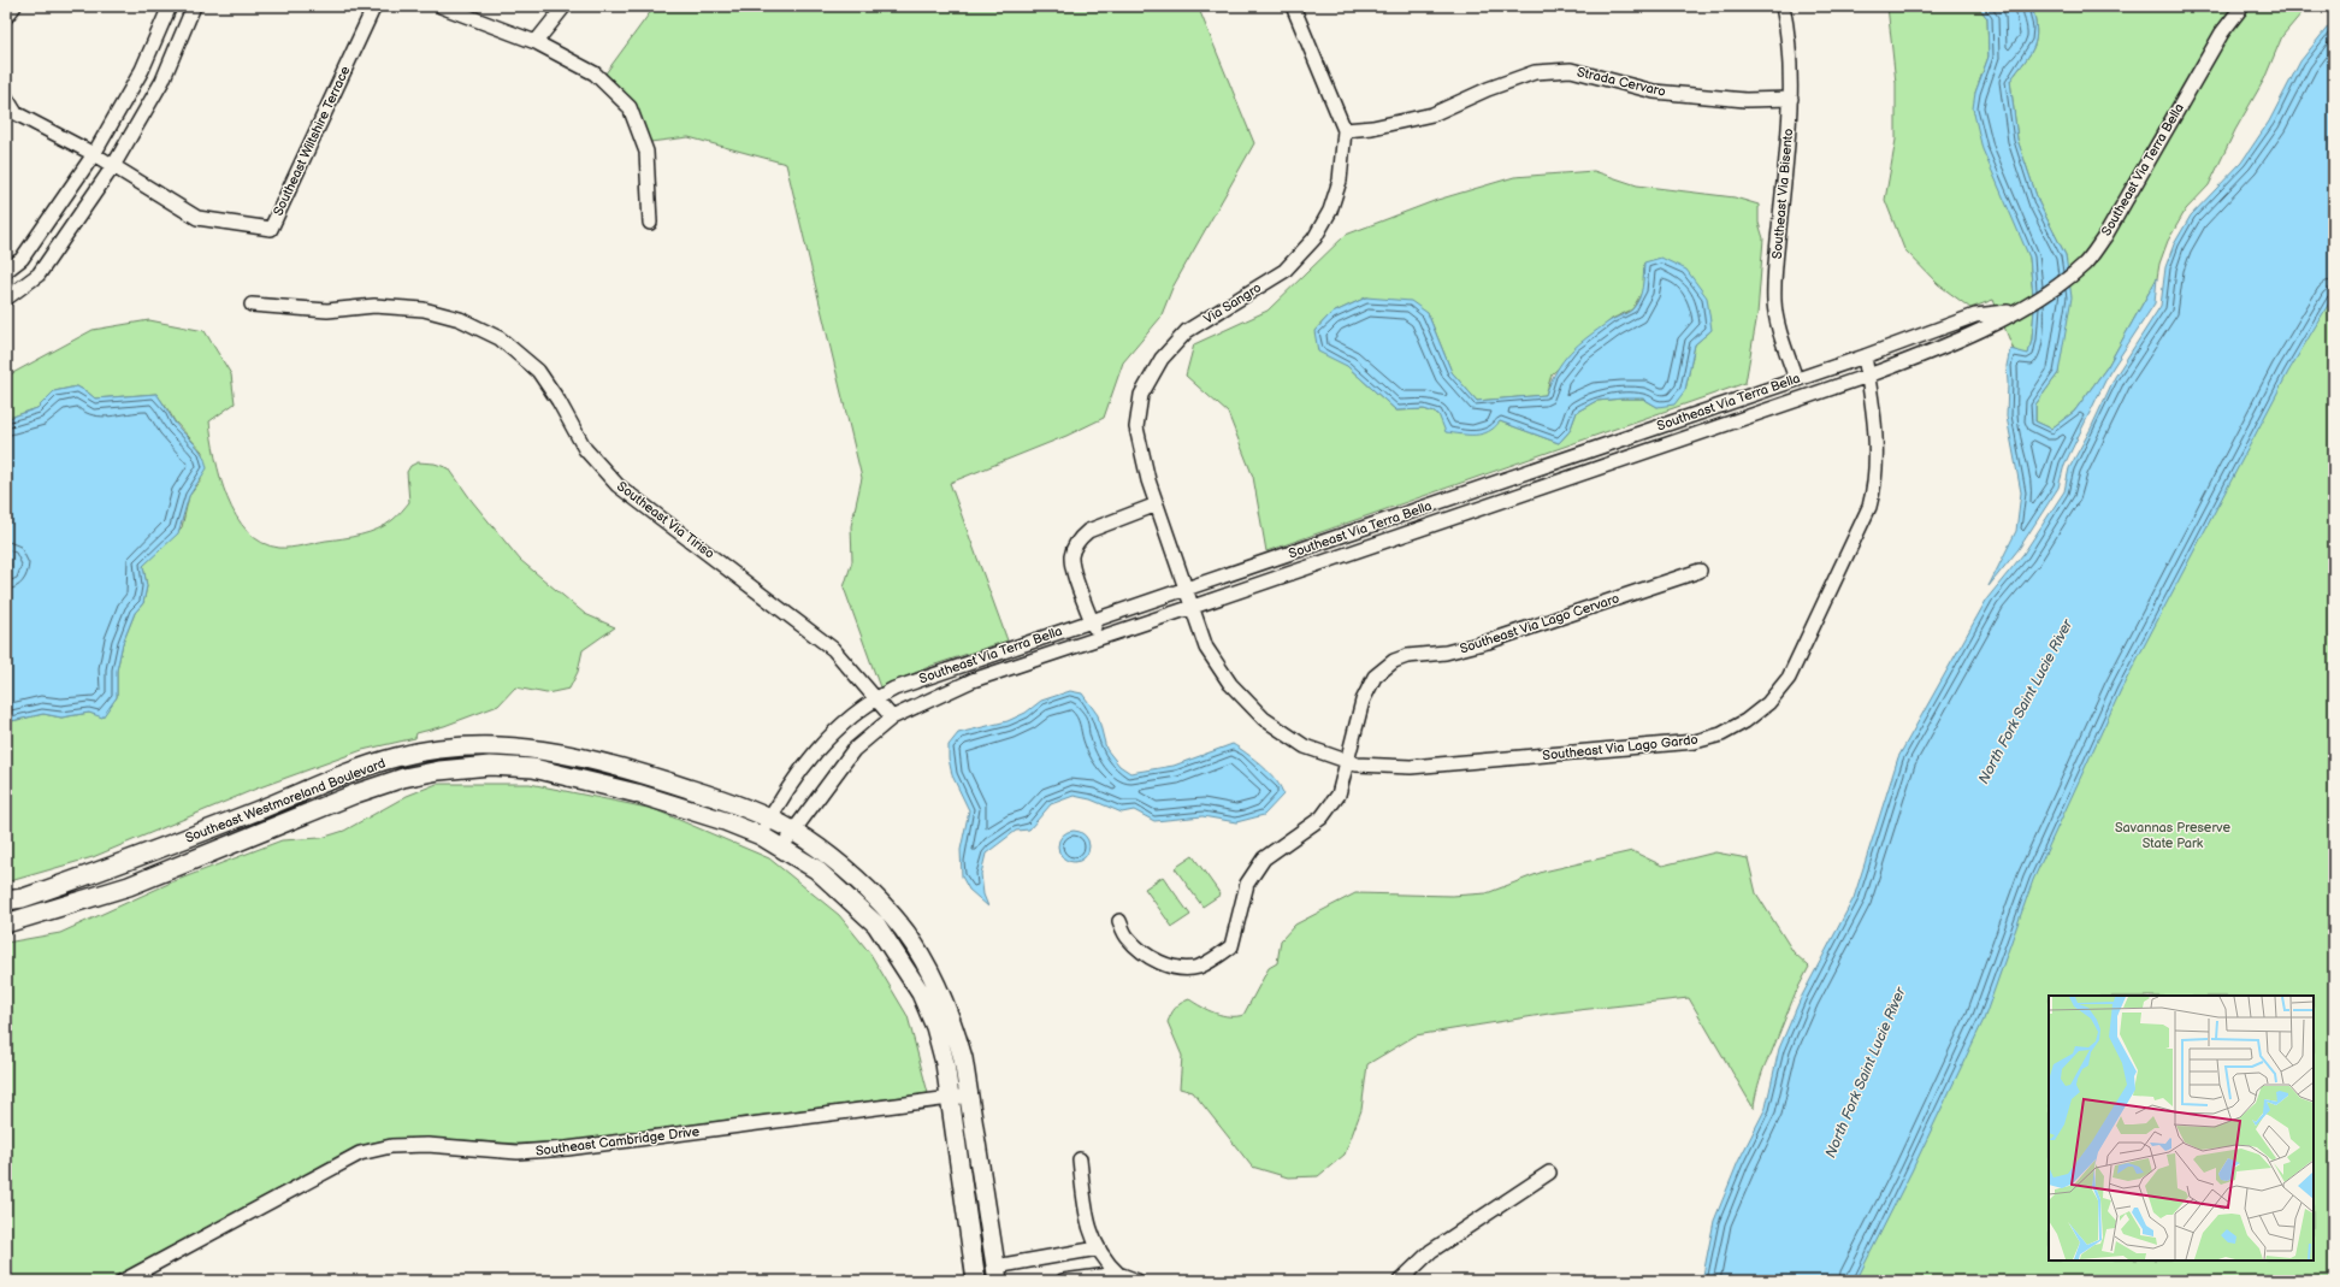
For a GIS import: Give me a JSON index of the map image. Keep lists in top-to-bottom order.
{
  "streets": {
    "street": [
      "Strada Cervaro",
      "Southeast Wiltshire Terrace",
      "Southeast Via Terra Bella",
      "Southeast Via Bisento",
      "Via Sangro",
      "Southeast Via Tiriso",
      "Southeast Via Lago Cervaro",
      "Southeast Via Lago Gardo",
      "Southeast Westmoreland Boulevard",
      "Southeast Cambridge Drive"
    ]
  },
  "crossings": [
    ["Strada Cervaro", "Southeast Via Bisento"],
    ["Strada Cervaro", "Via Sangro"],
    ["Southeast Via Terra Bella", "Southeast Via Bisento"],
    ["Southeast Via Terra Bella", "Via Sangro"],
    ["Southeast Via Terra Bella", "Southeast Via Tiriso"],
    ["Southeast Via Terra Bella", "Southeast Via Lago Gardo"],
    ["Southeast Via Terra Bella", "Southeast Westmoreland Boulevard"],
    ["Via Sangro", "Southeast Via Lago Gardo"],
    ["Southeast Via Lago Cervaro", "Southeast Via Lago Gardo"],
    ["Southeast Westmoreland Boulevard", "Southeast Cambridge Drive"]
  ],
  "water": ["North Fork Saint Lucie River"],
  "parks": ["Savannas Preserve State Park"]
}
